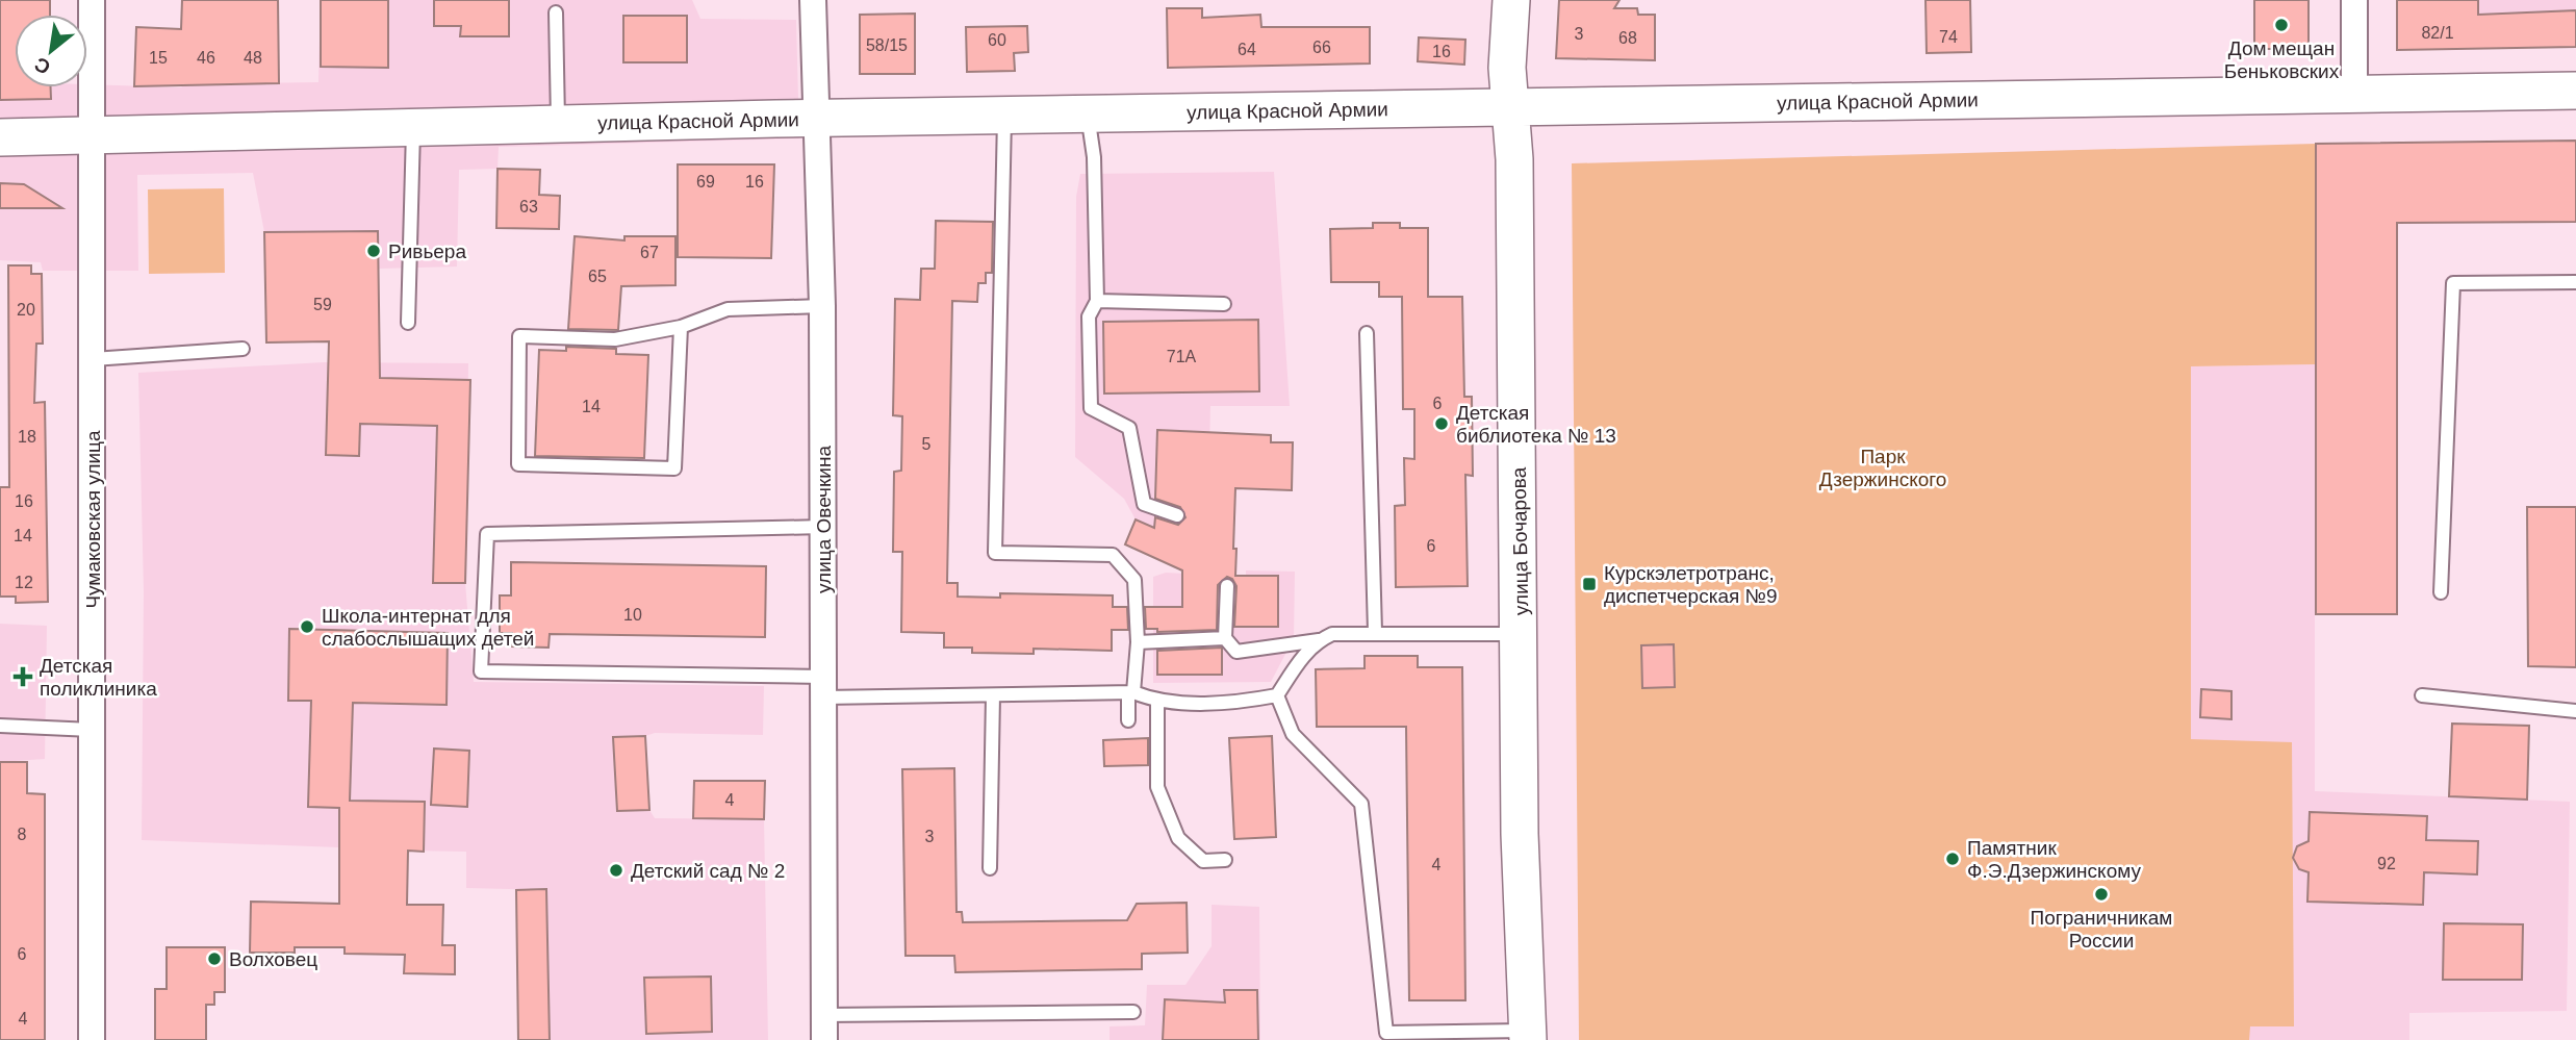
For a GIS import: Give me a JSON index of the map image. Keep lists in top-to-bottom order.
{
  "streets": {
    "main road": ["улица Красной Армии", "улица Бочарова"],
    "street": ["Чумаковская улица", "улица Овечкина"]
  },
  "crossings": [
    ["улица Красной Армии", "Чумаковская улица"],
    ["улица Красной Армии", "улица Овечкина"],
    ["улица Красной Армии", "улица Бочарова"]
  ],
  "parks": ["Парк Дзержинского"],
  "places": {
    "other": [
      "Дом мещан Беньковских",
      "Ривьера",
      "Детская библиотека № 13",
      "Школа-интернат для слабослышащих детей",
      "Памятник Ф.Э.Дзержинскому",
      "Детский сад № 2",
      "Пограничникам России",
      "Волховец"
    ],
    "transit": ["Курскэлетротранс, диспетчерская №9"],
    "health": ["Детская поликлиника"]
  },
  "house_numbers": [
    "82/1",
    "3",
    "74",
    "68",
    "60",
    "58/15",
    "66",
    "64",
    "16",
    "15",
    "46",
    "48",
    "69",
    "16",
    "63",
    "67",
    "65",
    "59",
    "20",
    "71А",
    "6",
    "14",
    "18",
    "5",
    "16",
    "14",
    "6",
    "12",
    "10",
    "4",
    "8",
    "3",
    "92",
    "4",
    "6",
    "4"
  ],
  "north": "bottom left"
}
